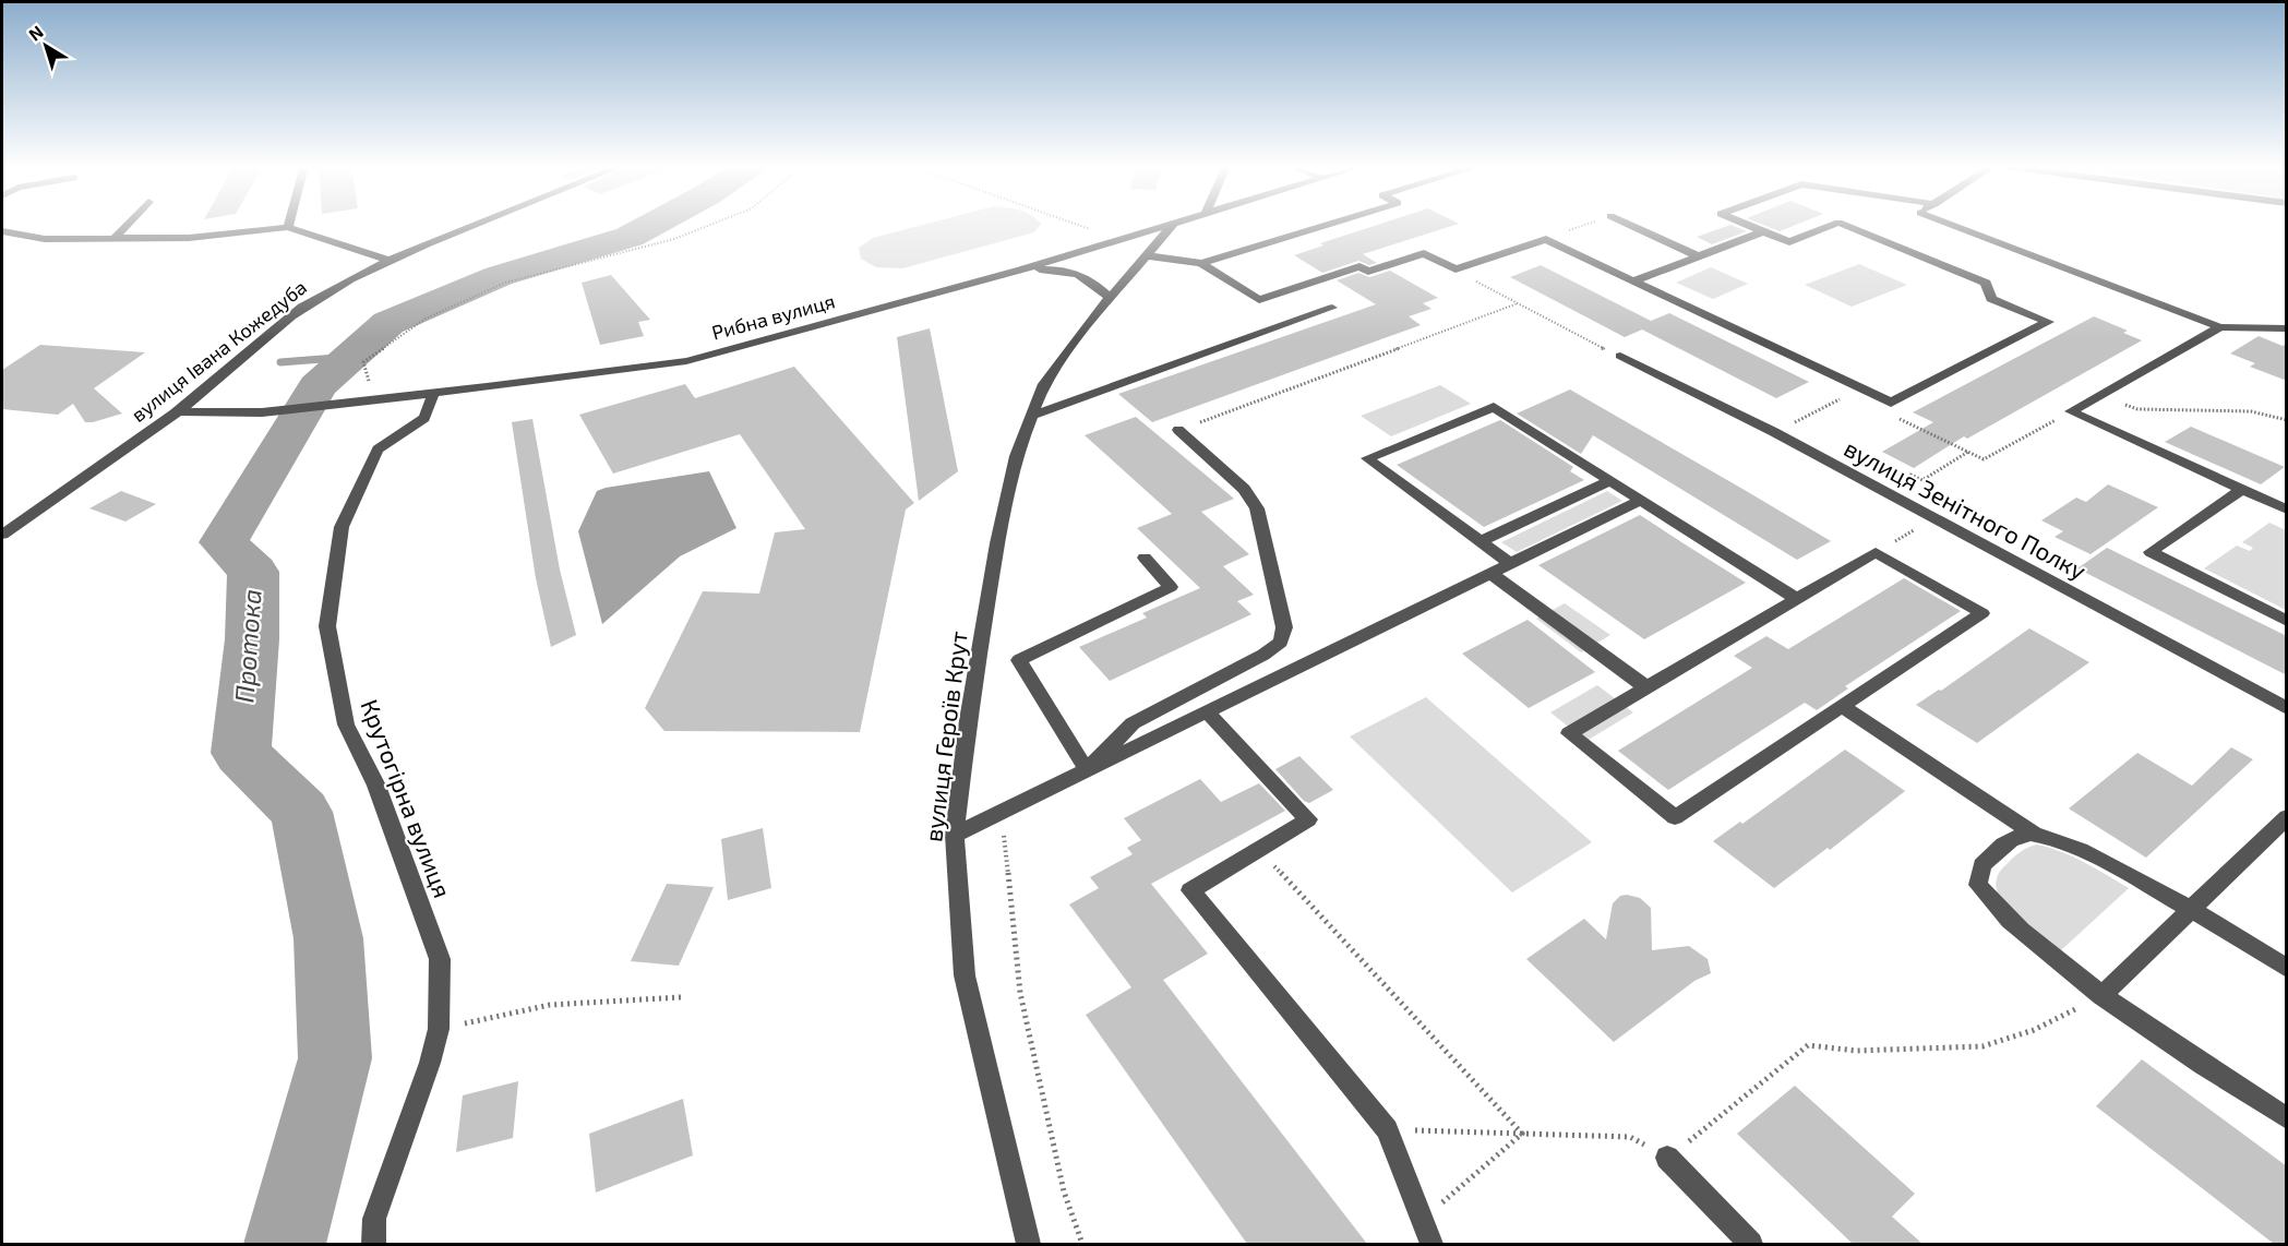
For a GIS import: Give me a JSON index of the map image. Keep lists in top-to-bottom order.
{
  "streets": {
    "street": [
      "Рибна вулиця",
      "вулиця Івана Кожедуба",
      "вулиця Зенітного Полку",
      "вулиця Героїв Крут",
      "Крутогірна вулиця"
    ]
  },
  "crossings": [
    ["Рибна вулиця", "вулиця Івана Кожедуба"],
    ["Рибна вулиця", "Крутогірна вулиця"]
  ],
  "water": ["Протока"],
  "north": "top left"
}
